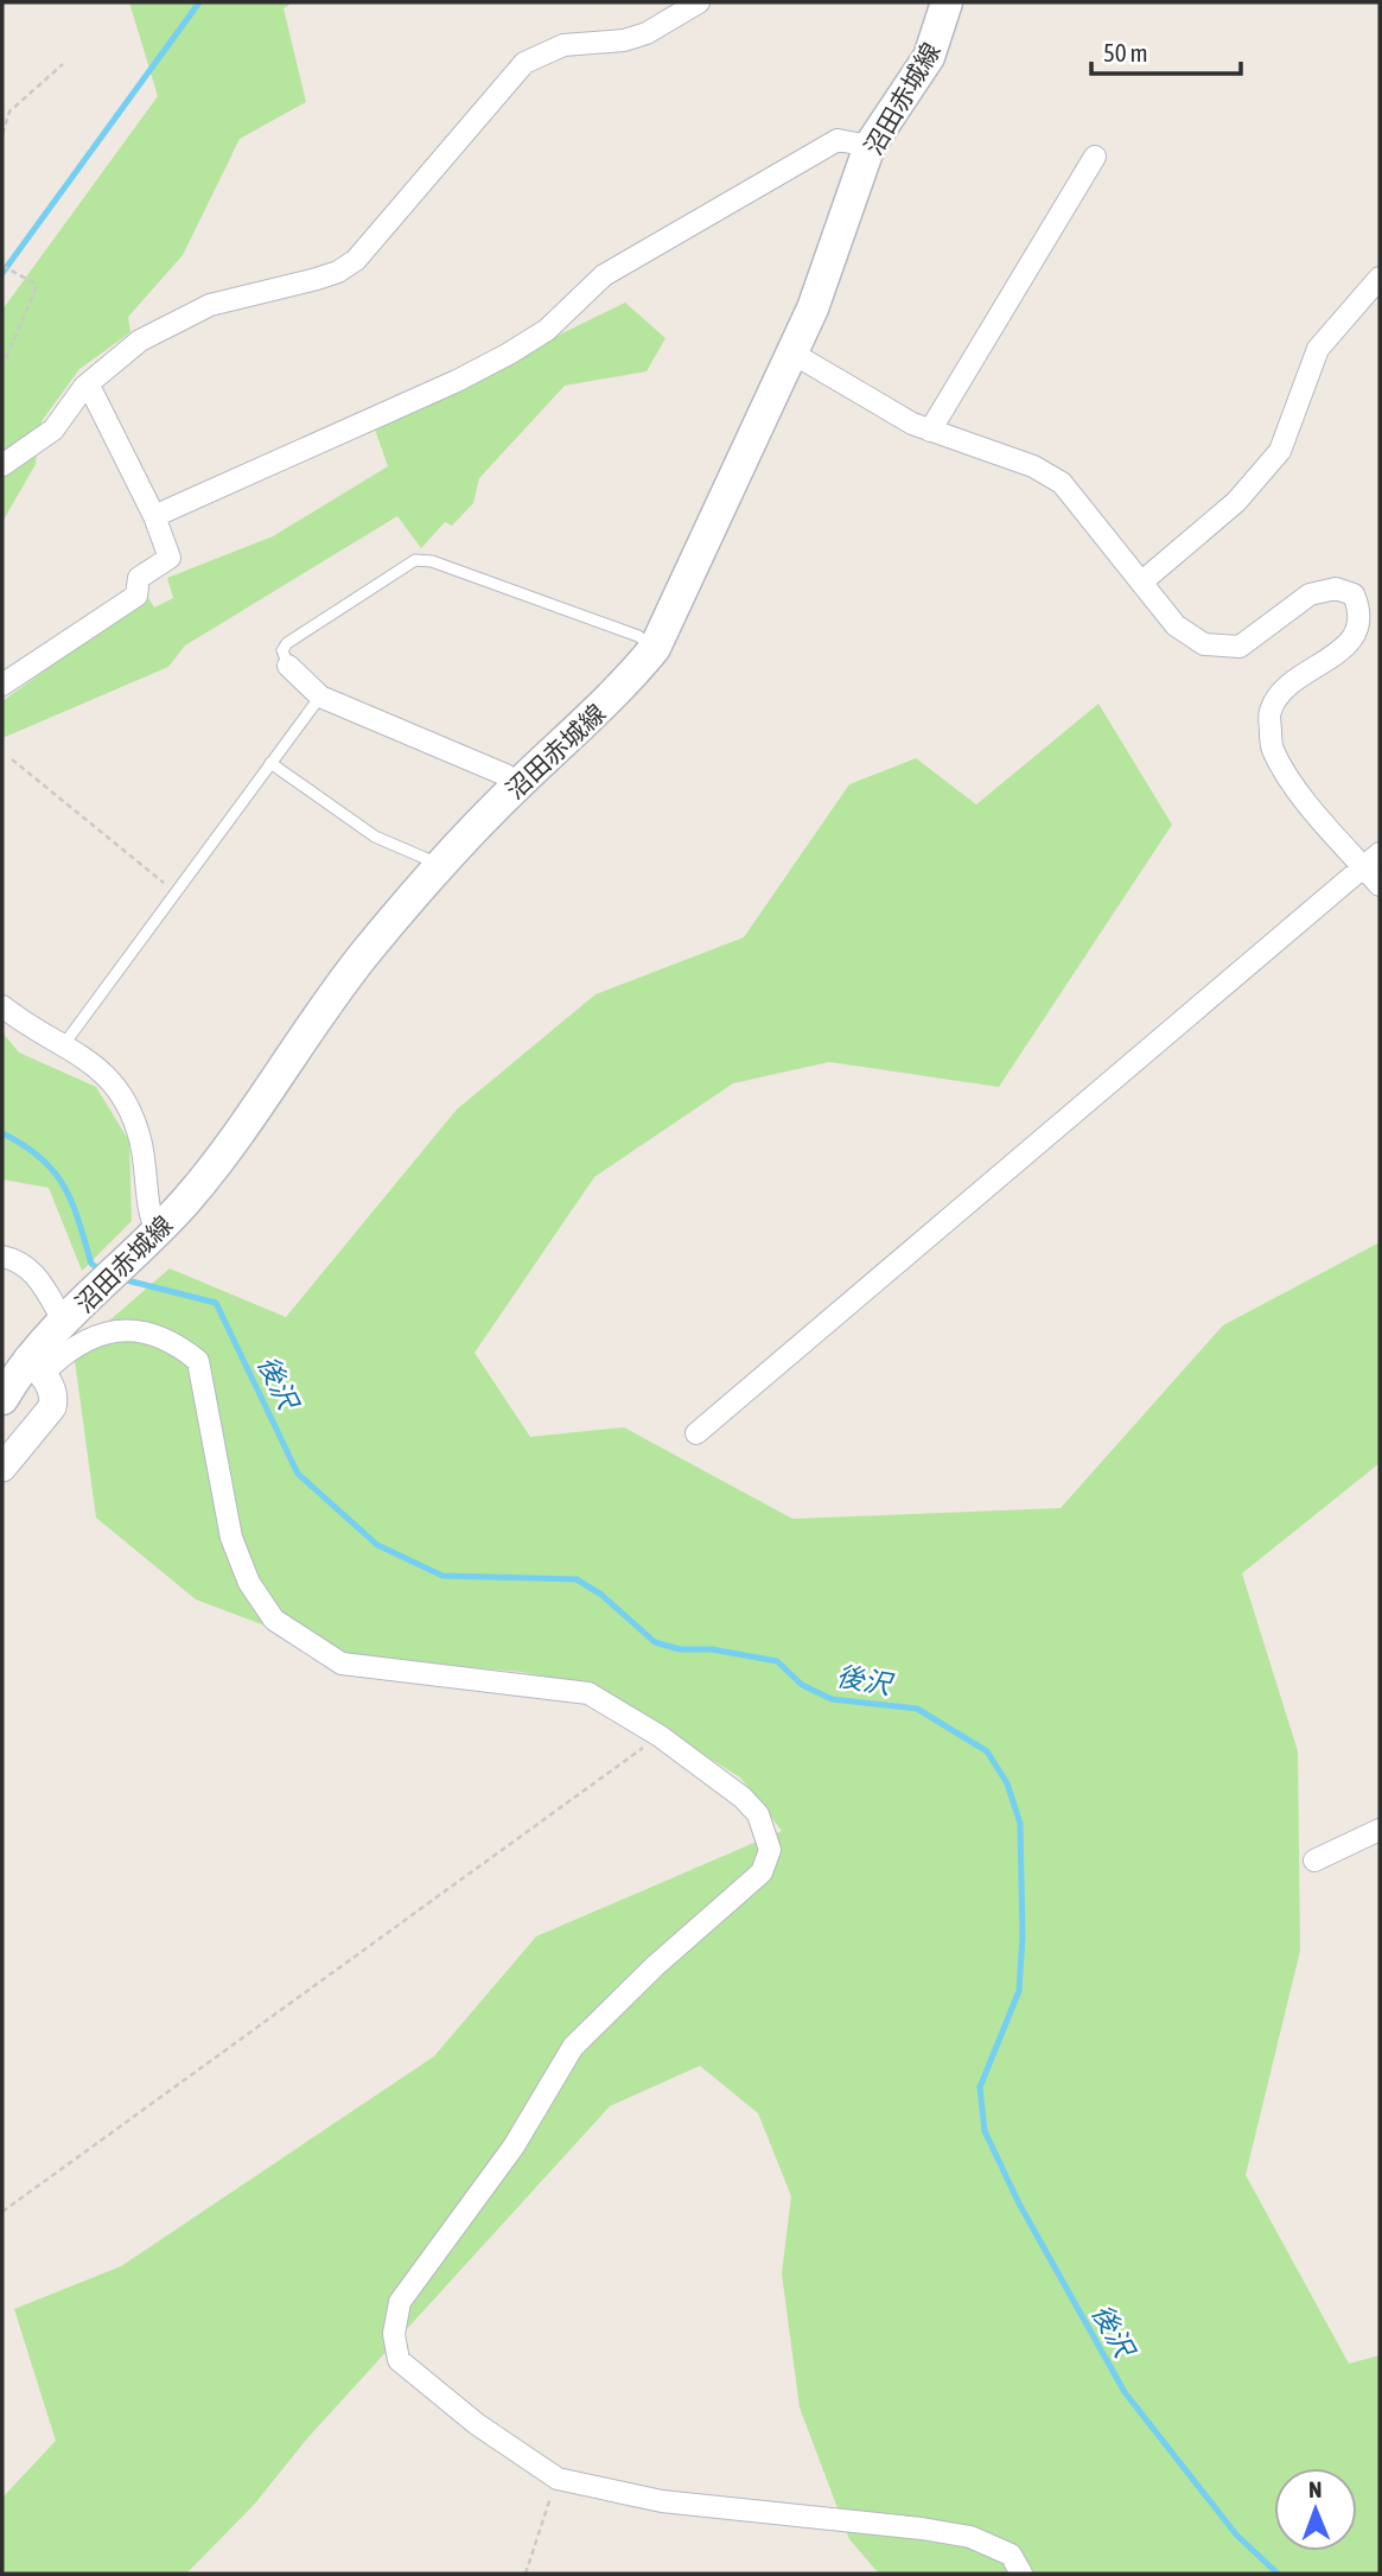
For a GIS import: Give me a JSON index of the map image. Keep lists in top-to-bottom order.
{
  "streets": {
    "main road": ["沼田赤城線"]
  },
  "water": ["後沢"],
  "scale_bar": "50 m",
  "north": "top"
}
